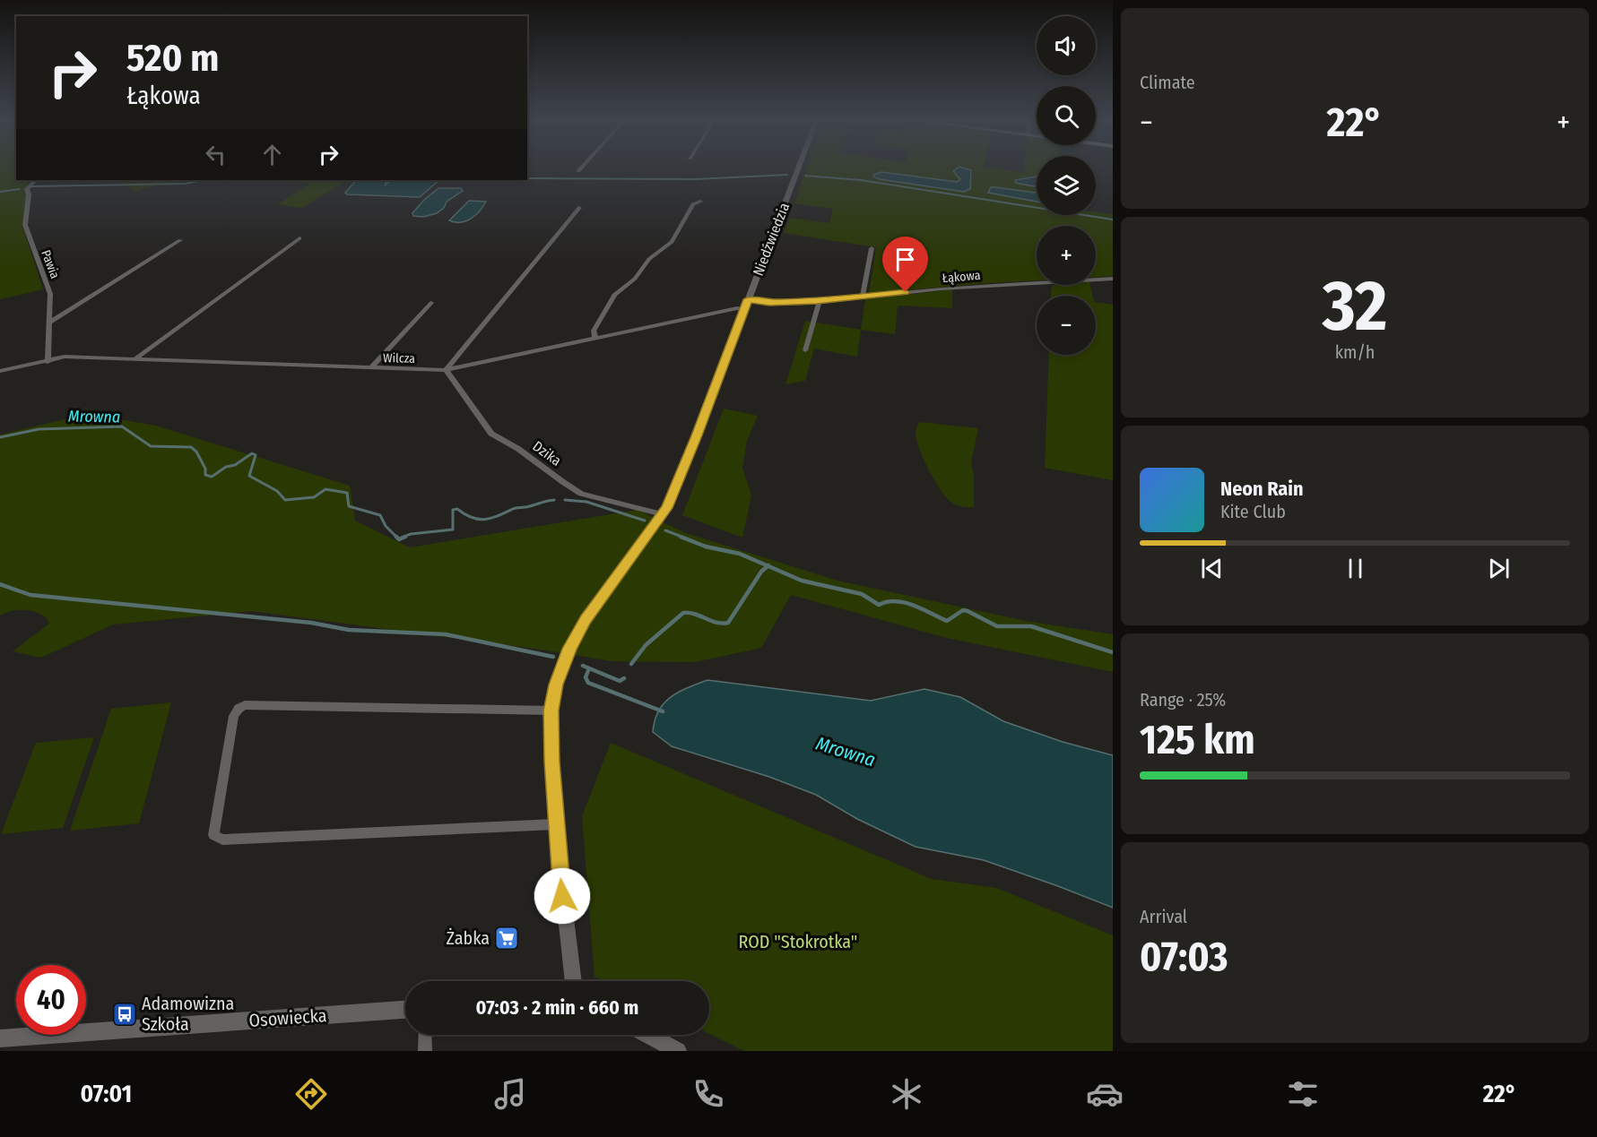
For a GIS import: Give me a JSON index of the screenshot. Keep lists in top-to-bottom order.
{
  "streets": {
    "street": [
      "Niedźwiedzia",
      "Pawia",
      "Łąkowa",
      "Wilcza",
      "Dzika",
      "Osowiecka"
    ]
  },
  "crossings": [
    ["Niedźwiedzia", "Łąkowa"],
    ["Niedźwiedzia", "Wilcza"],
    ["Niedźwiedzia", "Dzika"],
    ["Pawia", "Wilcza"],
    ["Wilcza", "Dzika"]
  ],
  "water": ["Mrowna"],
  "parks": ["ROD \"Stokrotka\""],
  "places": {
    "supermarket": ["Żabka"],
    "bus stop": ["Adamowizna Szkoła"]
  },
  "page": {
    "tile": [
      "Climate",
      ["32", "km/h"],
      ["Range · 25%", "125 km"],
      ["Arrival", "07:03"]
    ],
    "map_buttons": ["+", "−"],
    "turn": ["520 m", "Łąkowa"],
    "heat": ["−", "22°", "+"],
    "song": ["Neon Rain", "Kite Club"],
    "limit": "40",
    "trip": "07:03 · 2 min · 660 m",
    "tabs": ["07:01", "22°"]
  }
}
